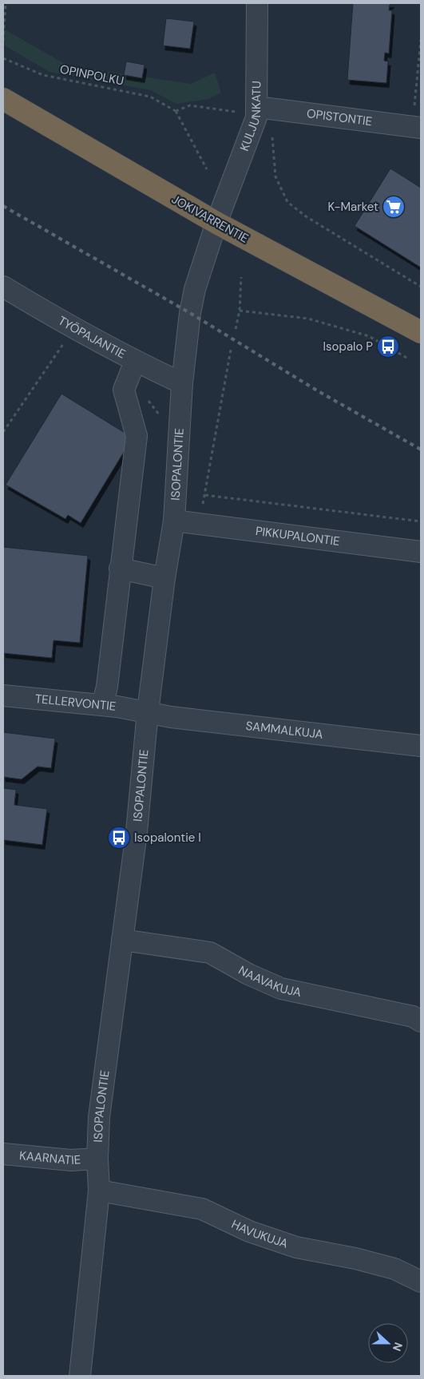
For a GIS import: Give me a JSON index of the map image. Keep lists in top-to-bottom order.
{
  "streets": {
    "highway": ["JOKIVARRENTIE"],
    "street": [
      "KULJUNKATU",
      "OPISTONTIE",
      "TYÖPAJANTIE",
      "ISOPALONTIE",
      "PIKKUPALONTIE",
      "TELLERVONTIE",
      "SAMMALKUJA",
      "NAAVAKUJA",
      "KAARNATIE",
      "HAVUKUJA"
    ],
    "path": ["OPINPOLKU"]
  },
  "crossings": [
    ["KULJUNKATU", "OPISTONTIE"],
    ["KULJUNKATU", "JOKIVARRENTIE"],
    ["KULJUNKATU", "ISOPALONTIE"],
    ["JOKIVARRENTIE", "ISOPALONTIE"],
    ["TYÖPAJANTIE", "ISOPALONTIE"],
    ["ISOPALONTIE", "PIKKUPALONTIE"],
    ["ISOPALONTIE", "TELLERVONTIE"],
    ["ISOPALONTIE", "SAMMALKUJA"],
    ["ISOPALONTIE", "NAAVAKUJA"],
    ["ISOPALONTIE", "KAARNATIE"],
    ["ISOPALONTIE", "HAVUKUJA"],
    ["TELLERVONTIE", "SAMMALKUJA"]
  ],
  "places": {
    "supermarket": ["K-Market"],
    "bus stop": ["Isopalo P", "Isopalontie I"]
  },
  "north": "right"
}
